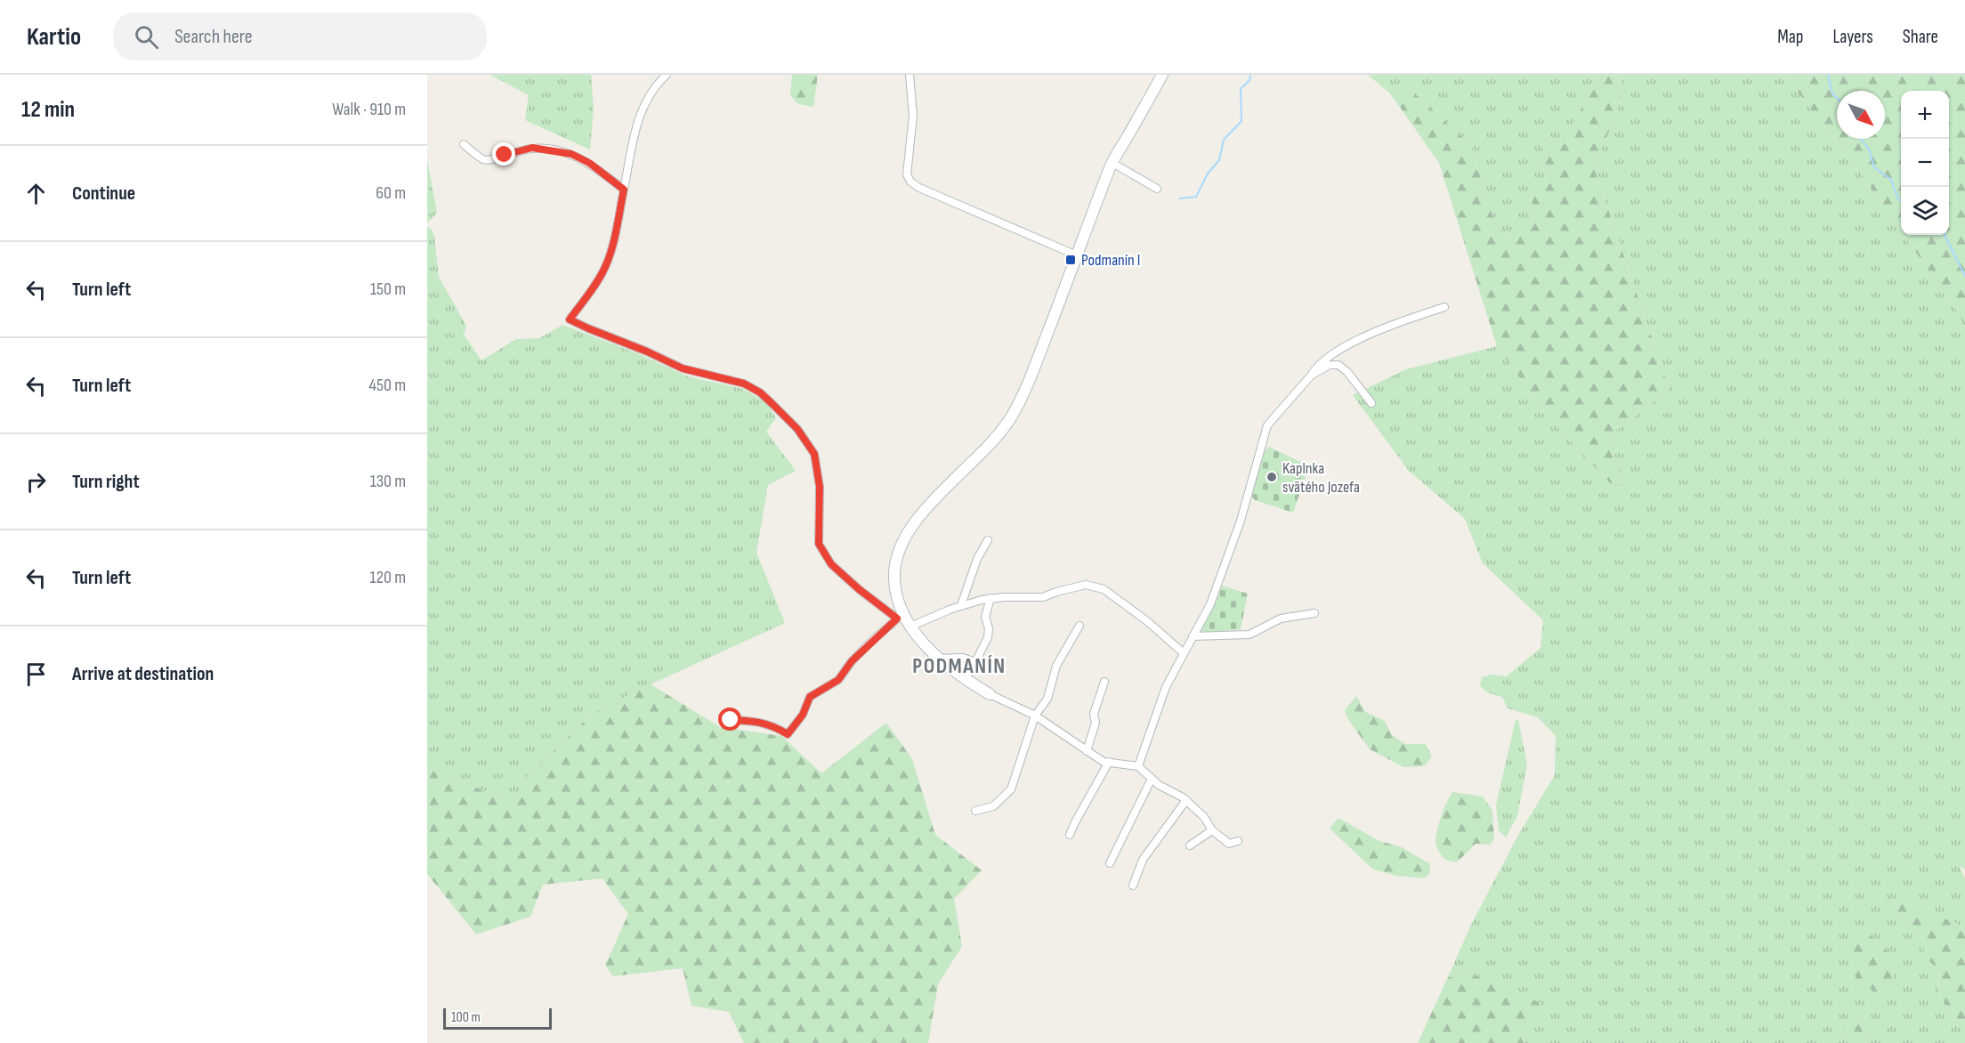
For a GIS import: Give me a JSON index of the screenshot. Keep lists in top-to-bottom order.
{
  "districts": ["PODMANÍN"],
  "places": {
    "transit": ["Podmanín I"],
    "other": ["Kaplnka svätého Jozefa"]
  },
  "scale_bar": "100 m",
  "north": "bottom right",
  "page": {
    "header": "Kartio",
    "search": "Search here",
    "nav": ["Map", "Layers", "Share"],
    "heading": ["12 min", "Walk · 910 m"],
    "map_buttons": ["+", "−"],
    "list": [
      ["Continue", "60 m"],
      ["Turn left", "150 m"],
      ["Turn left", "450 m"],
      ["Turn right", "130 m"],
      ["Turn left", "120 m"],
      "Arrive at destination"
    ],
    "scale": "100 m"
  }
}
